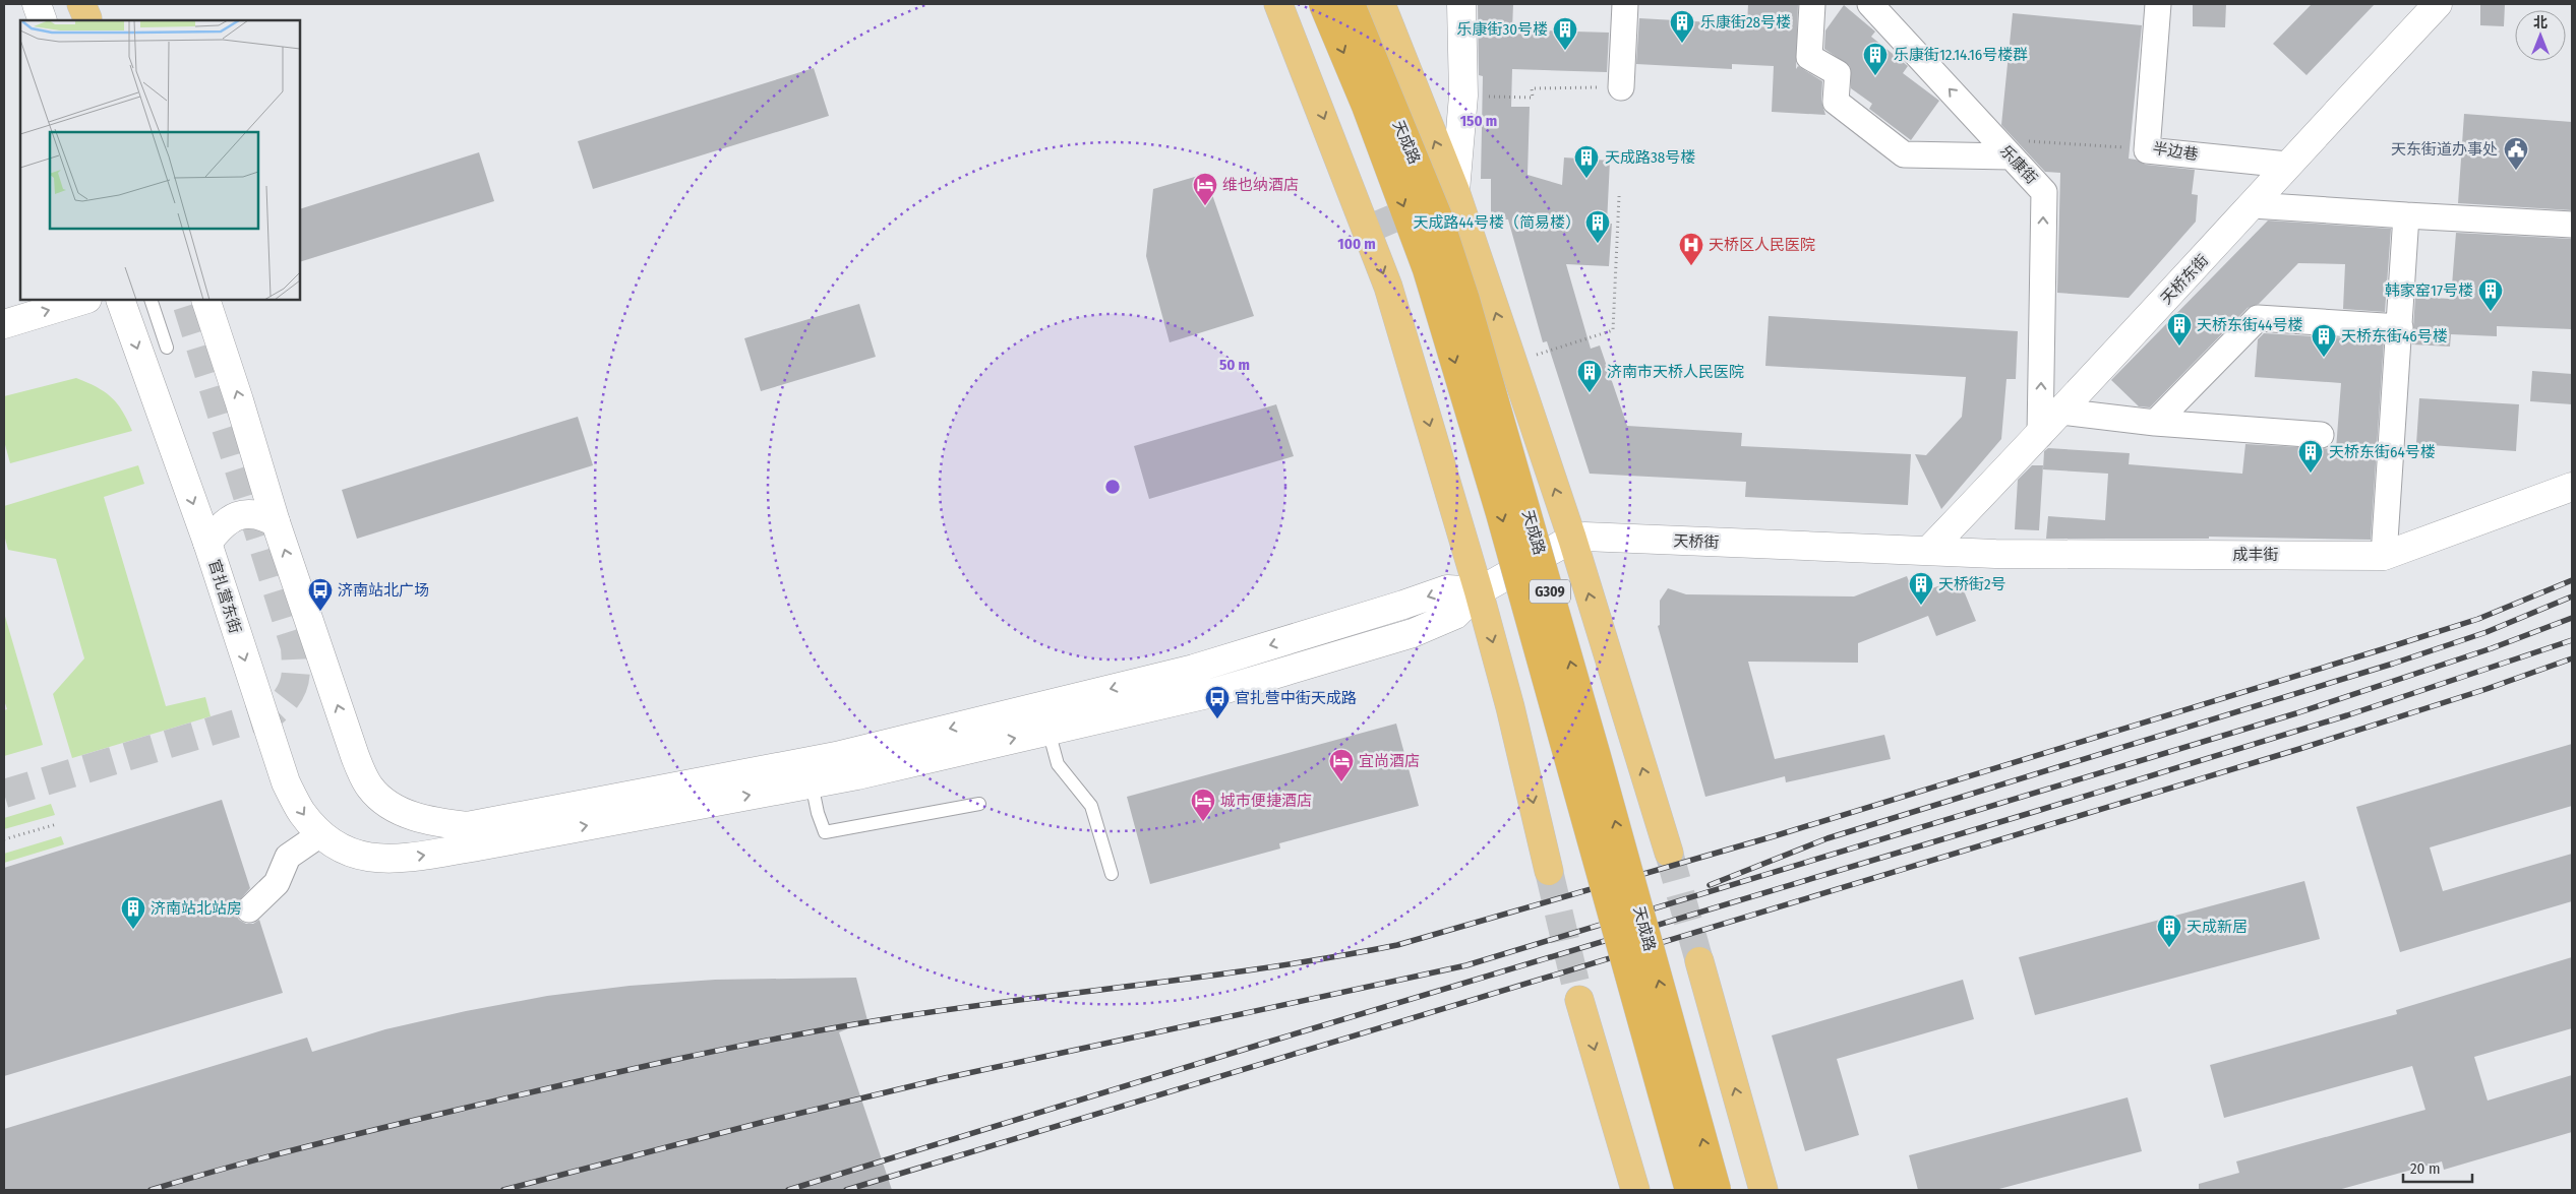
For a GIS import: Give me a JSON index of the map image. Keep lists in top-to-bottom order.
{
  "streets": {
    "highway": ["天成路", "G309"],
    "main road": [
      "天桥东街",
      "天桥街",
      "成丰街",
      "官扎营东街"
    ],
    "street": ["半边巷", "乐康街"]
  },
  "crossings": [
    ["天成路", "天桥街"],
    ["半边巷", "天桥东街"],
    ["乐康街", "天桥东街"],
    ["天桥东街", "天桥街"],
    ["天桥东街", "成丰街"],
    ["天桥街", "成丰街"],
    ["天桥街", "官扎营东街"]
  ],
  "one_way": ["乐康街"],
  "places": {
    "building": [
      "乐康街28号楼",
      "乐康街30号楼",
      "乐康街12.14.16号楼群",
      "天成路38号楼",
      "天成路44号楼（简易楼）",
      "韩家窑17号楼",
      "天桥东街44号楼",
      "天桥东街46号楼",
      "济南市天桥人民医院",
      "天桥东街64号楼",
      "天桥街2号",
      "济南站北站房",
      "天成新居"
    ],
    "public building": ["天东街道办事处"],
    "hotel": ["维也纳酒店", "宜尚酒店", "城市便捷酒店"],
    "hospital": ["天桥区人民医院"],
    "bus stop": ["济南站北广场", "官扎营中街天成路"]
  },
  "scale_bar": "20 m",
  "north": "top",
  "rings": ["150 m", "100 m", "50 m"]
}
